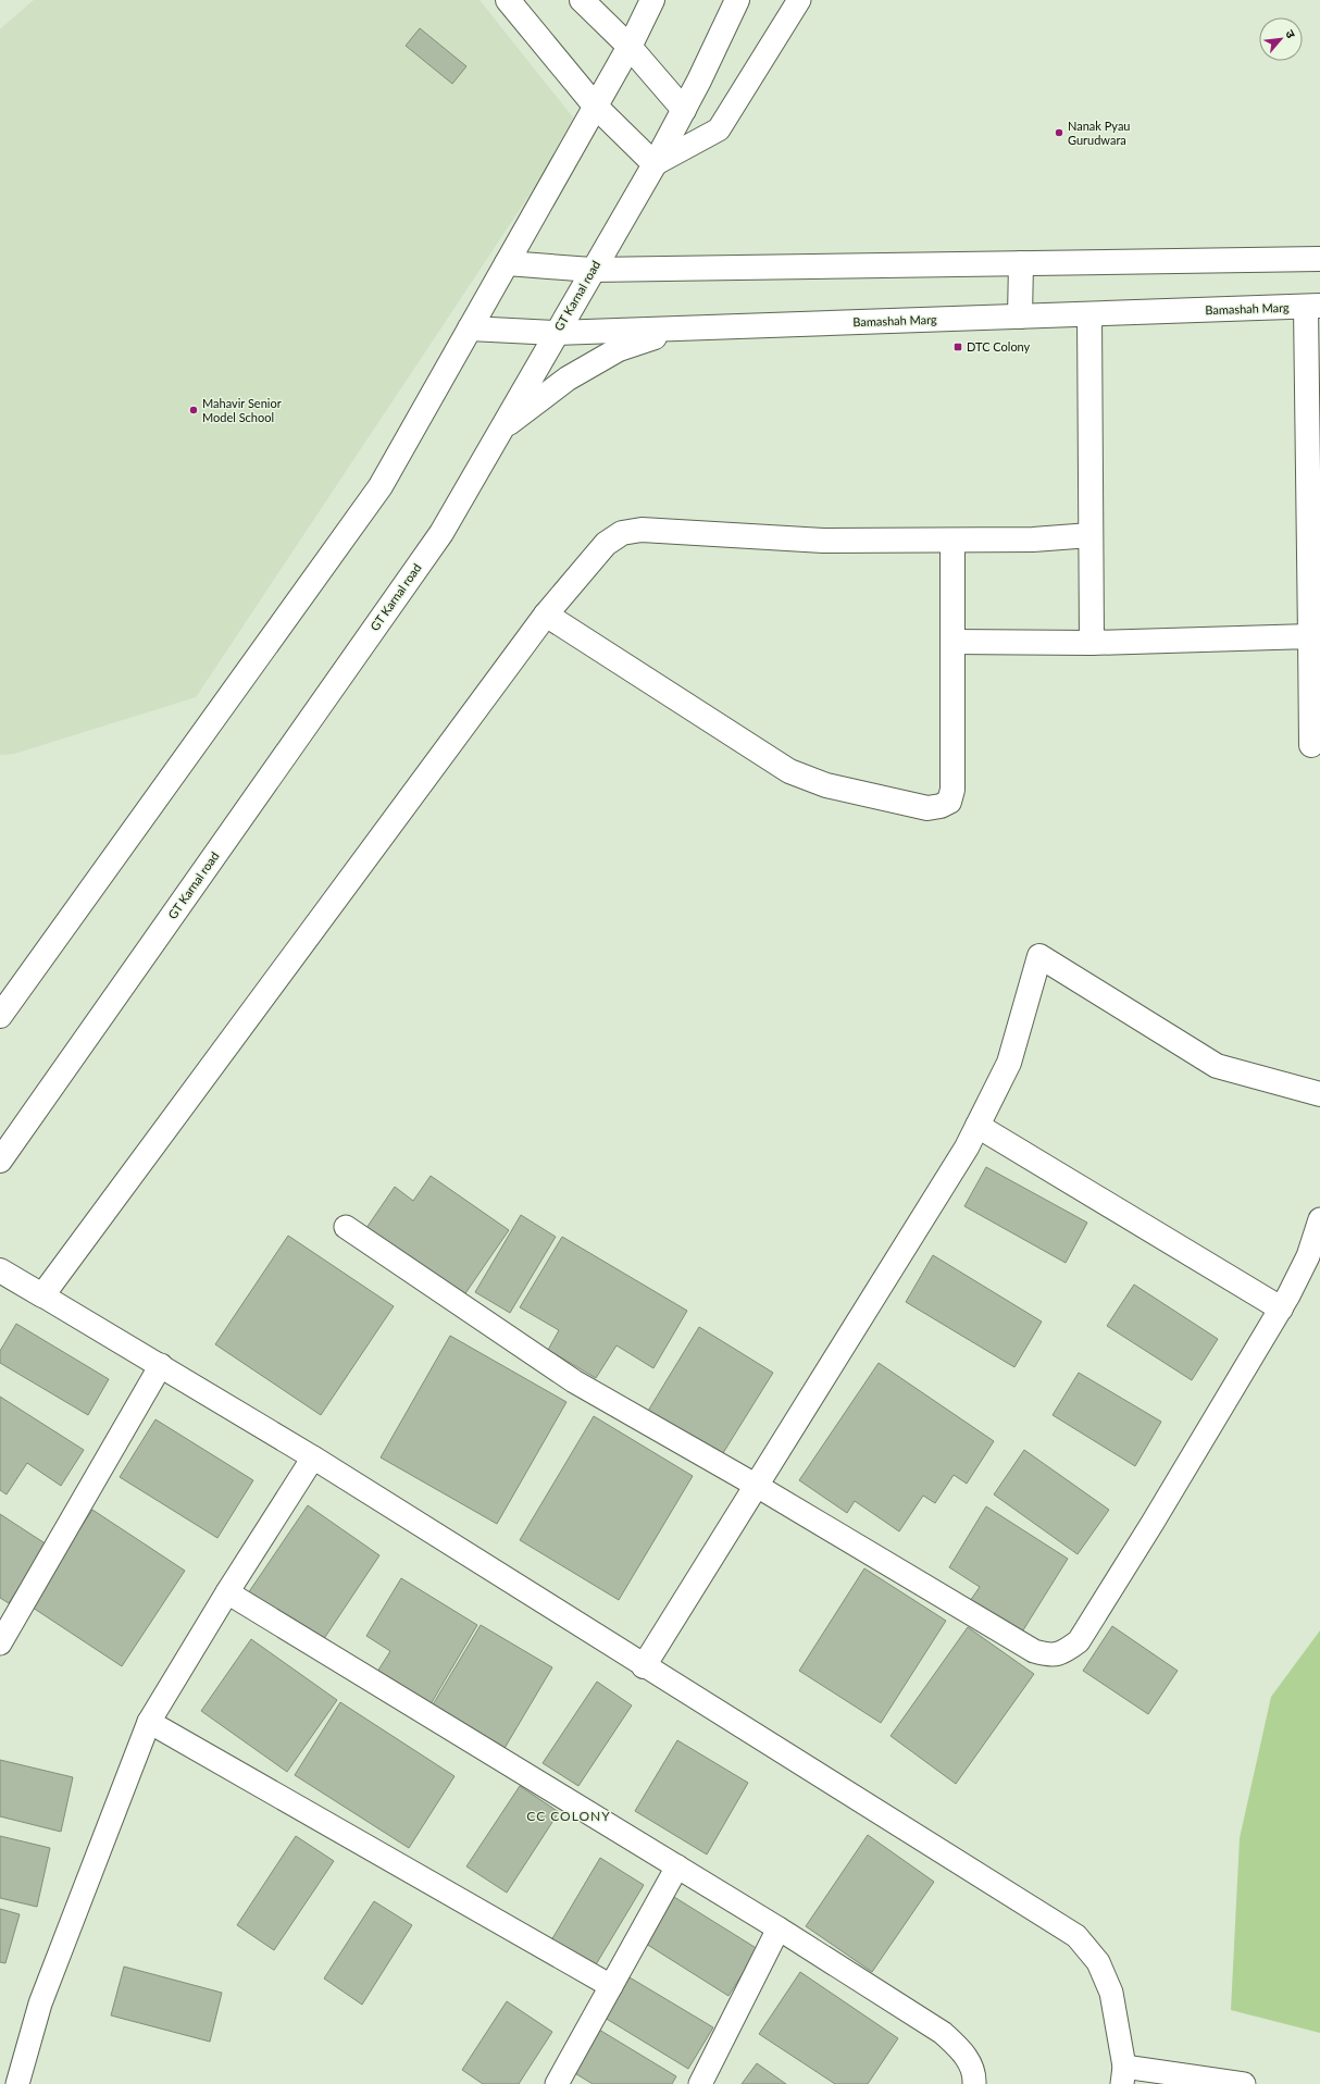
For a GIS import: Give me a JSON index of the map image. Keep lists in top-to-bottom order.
{
  "streets": {
    "street": ["GT Karnal road", "Bamashah Marg"]
  },
  "crossings": [
    ["GT Karnal road", "Bamashah Marg"]
  ],
  "districts": ["CC COLONY"],
  "places": {
    "other": ["Nanak Pyau Gurudwara", "Mahavir Senior Model School"],
    "transit": ["DTC Colony"]
  },
  "north": "top right"
}
